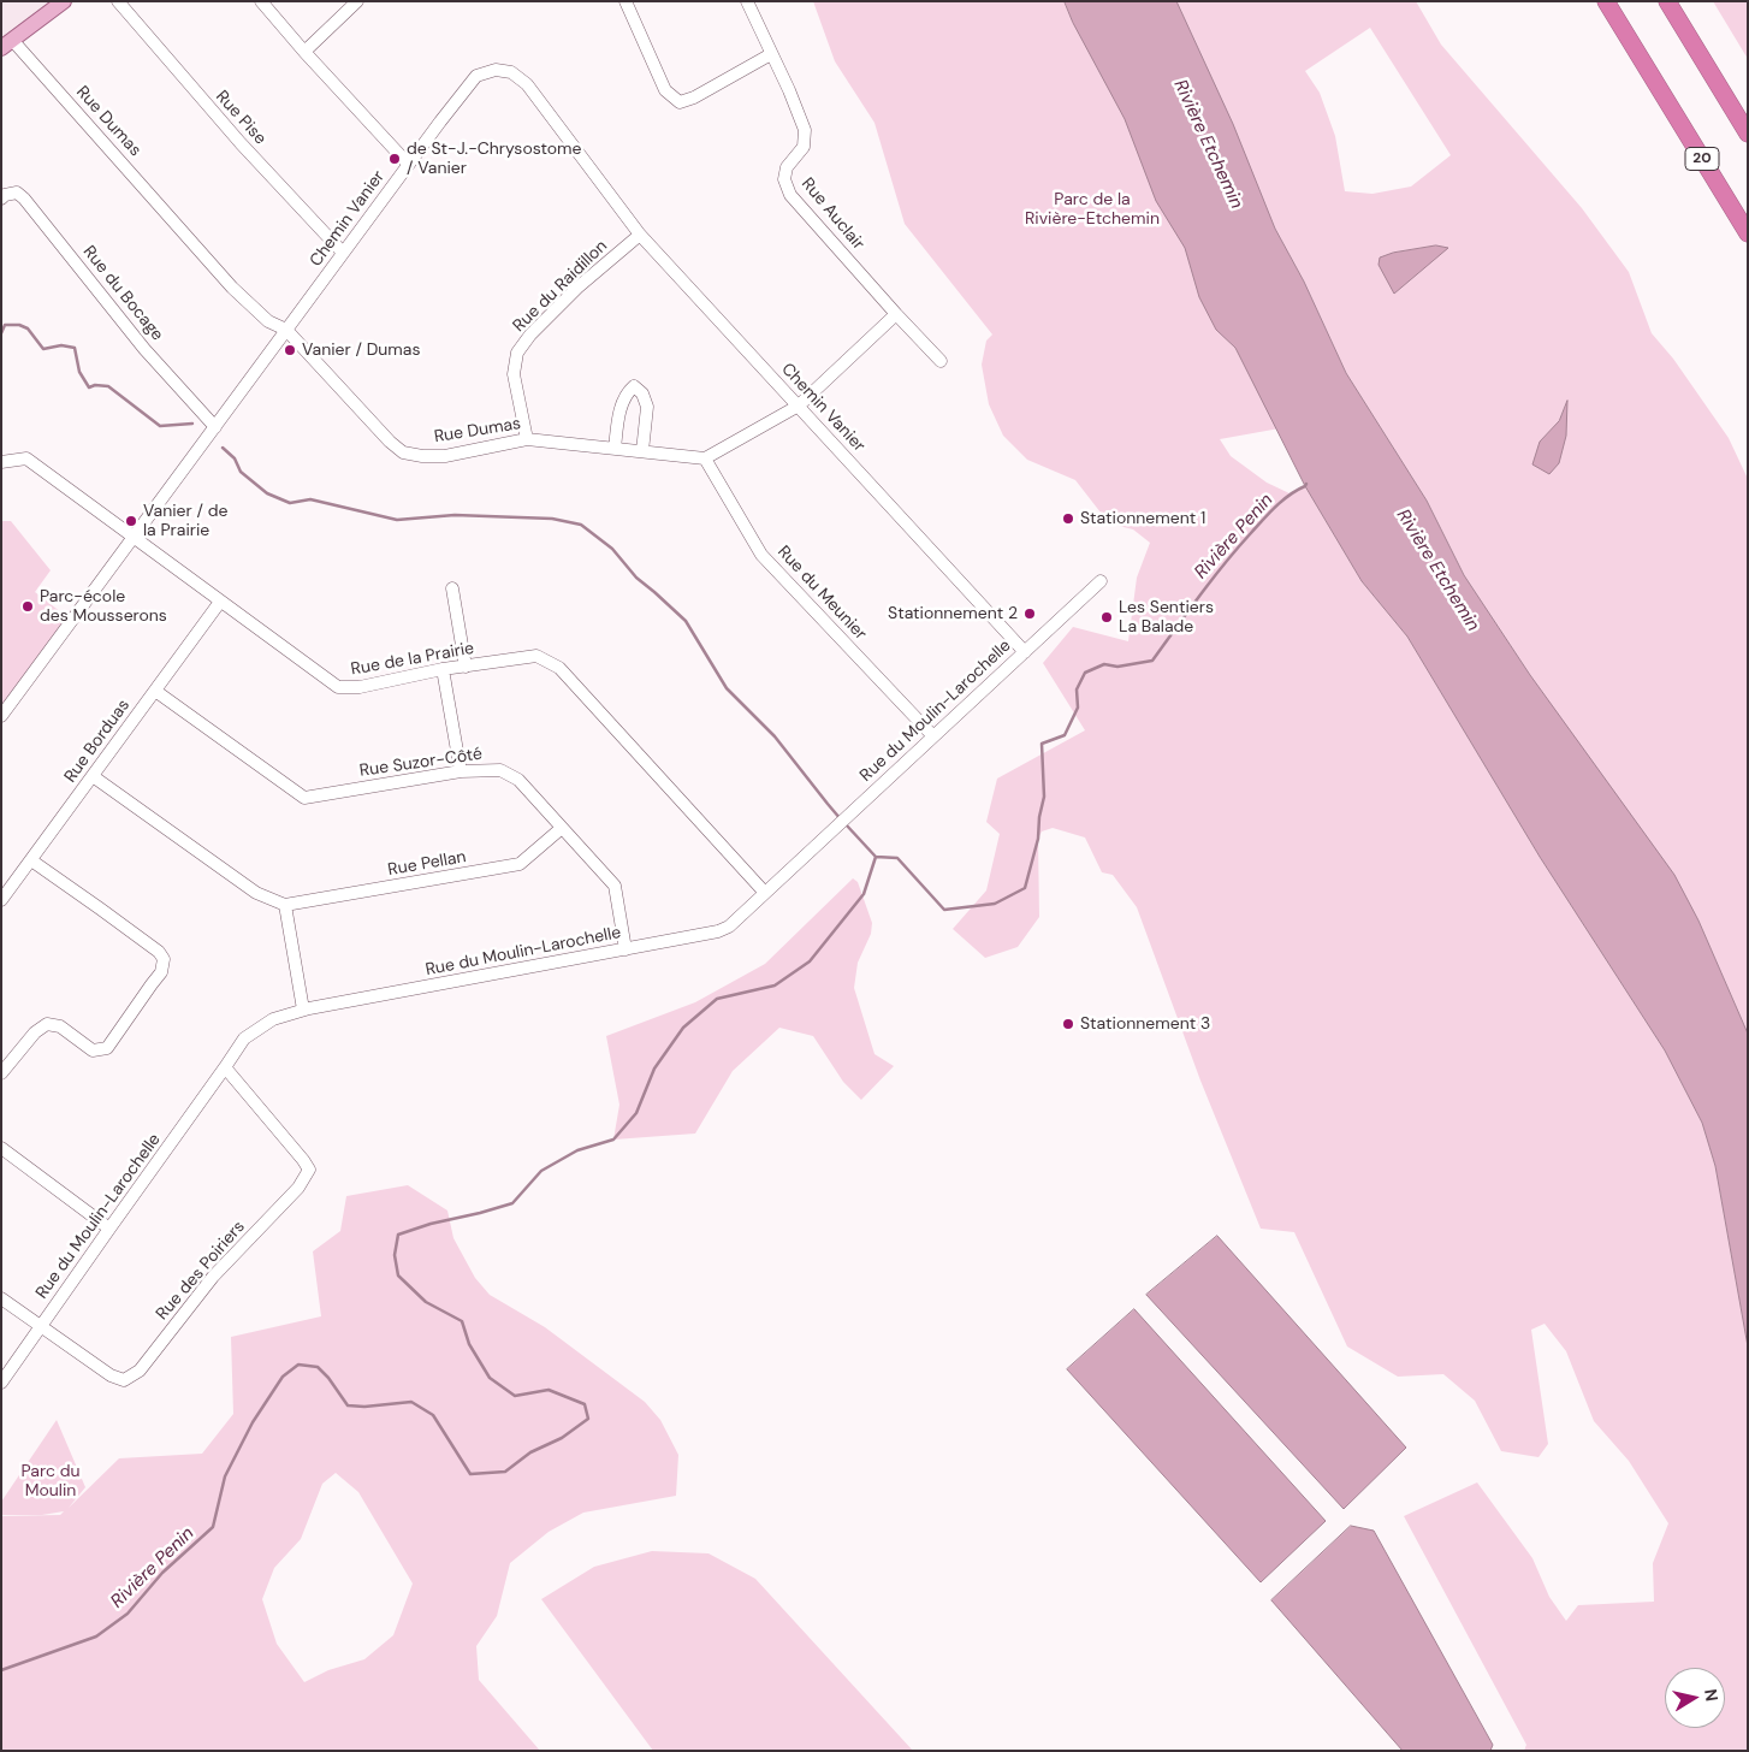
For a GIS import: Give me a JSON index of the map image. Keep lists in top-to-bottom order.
{
  "streets": {
    "highway": ["20"],
    "street": [
      "Rue Pise",
      "Rue Dumas",
      "Rue Auclair",
      "Chemin Vanier",
      "Rue du Raidillon",
      "Rue du Bocage",
      "Rue du Meunier",
      "Rue de la Prairie",
      "Rue du Moulin-Larochelle",
      "Rue Borduas",
      "Rue Suzor-Côté",
      "Rue Pellan",
      "Rue des Poiriers"
    ]
  },
  "crossings": [
    ["Rue Pise", "Chemin Vanier"],
    ["Rue Dumas", "Chemin Vanier"],
    ["Rue Dumas", "Rue du Raidillon"],
    ["Rue Dumas", "Rue du Meunier"],
    ["Chemin Vanier", "Rue du Raidillon"],
    ["Chemin Vanier", "Rue du Bocage"],
    ["Chemin Vanier", "Rue de la Prairie"],
    ["Chemin Vanier", "Rue du Moulin-Larochelle"],
    ["Rue du Meunier", "Rue du Moulin-Larochelle"],
    ["Rue de la Prairie", "Rue du Moulin-Larochelle"],
    ["Rue de la Prairie", "Rue Borduas"],
    ["Rue du Moulin-Larochelle", "Rue Suzor-Côté"],
    ["Rue du Moulin-Larochelle", "Rue des Poiriers"],
    ["Rue Borduas", "Rue Suzor-Côté"],
    ["Rue Suzor-Côté", "Rue Pellan"]
  ],
  "water": ["Rivière Etchemin", "Rivière Penin"],
  "parks": ["Parc de la Rivière-Etchemin", "Parc du Moulin"],
  "places": [
    "de St-J.-Chrysostome / Vanier",
    "Vanier / Dumas",
    "Stationnement 1",
    "Vanier / de la Prairie",
    "Parc-école des Mousserons",
    "Stationnement 2",
    "Les Sentiers La Balade",
    "Stationnement 3"
  ],
  "north": "right"
}
